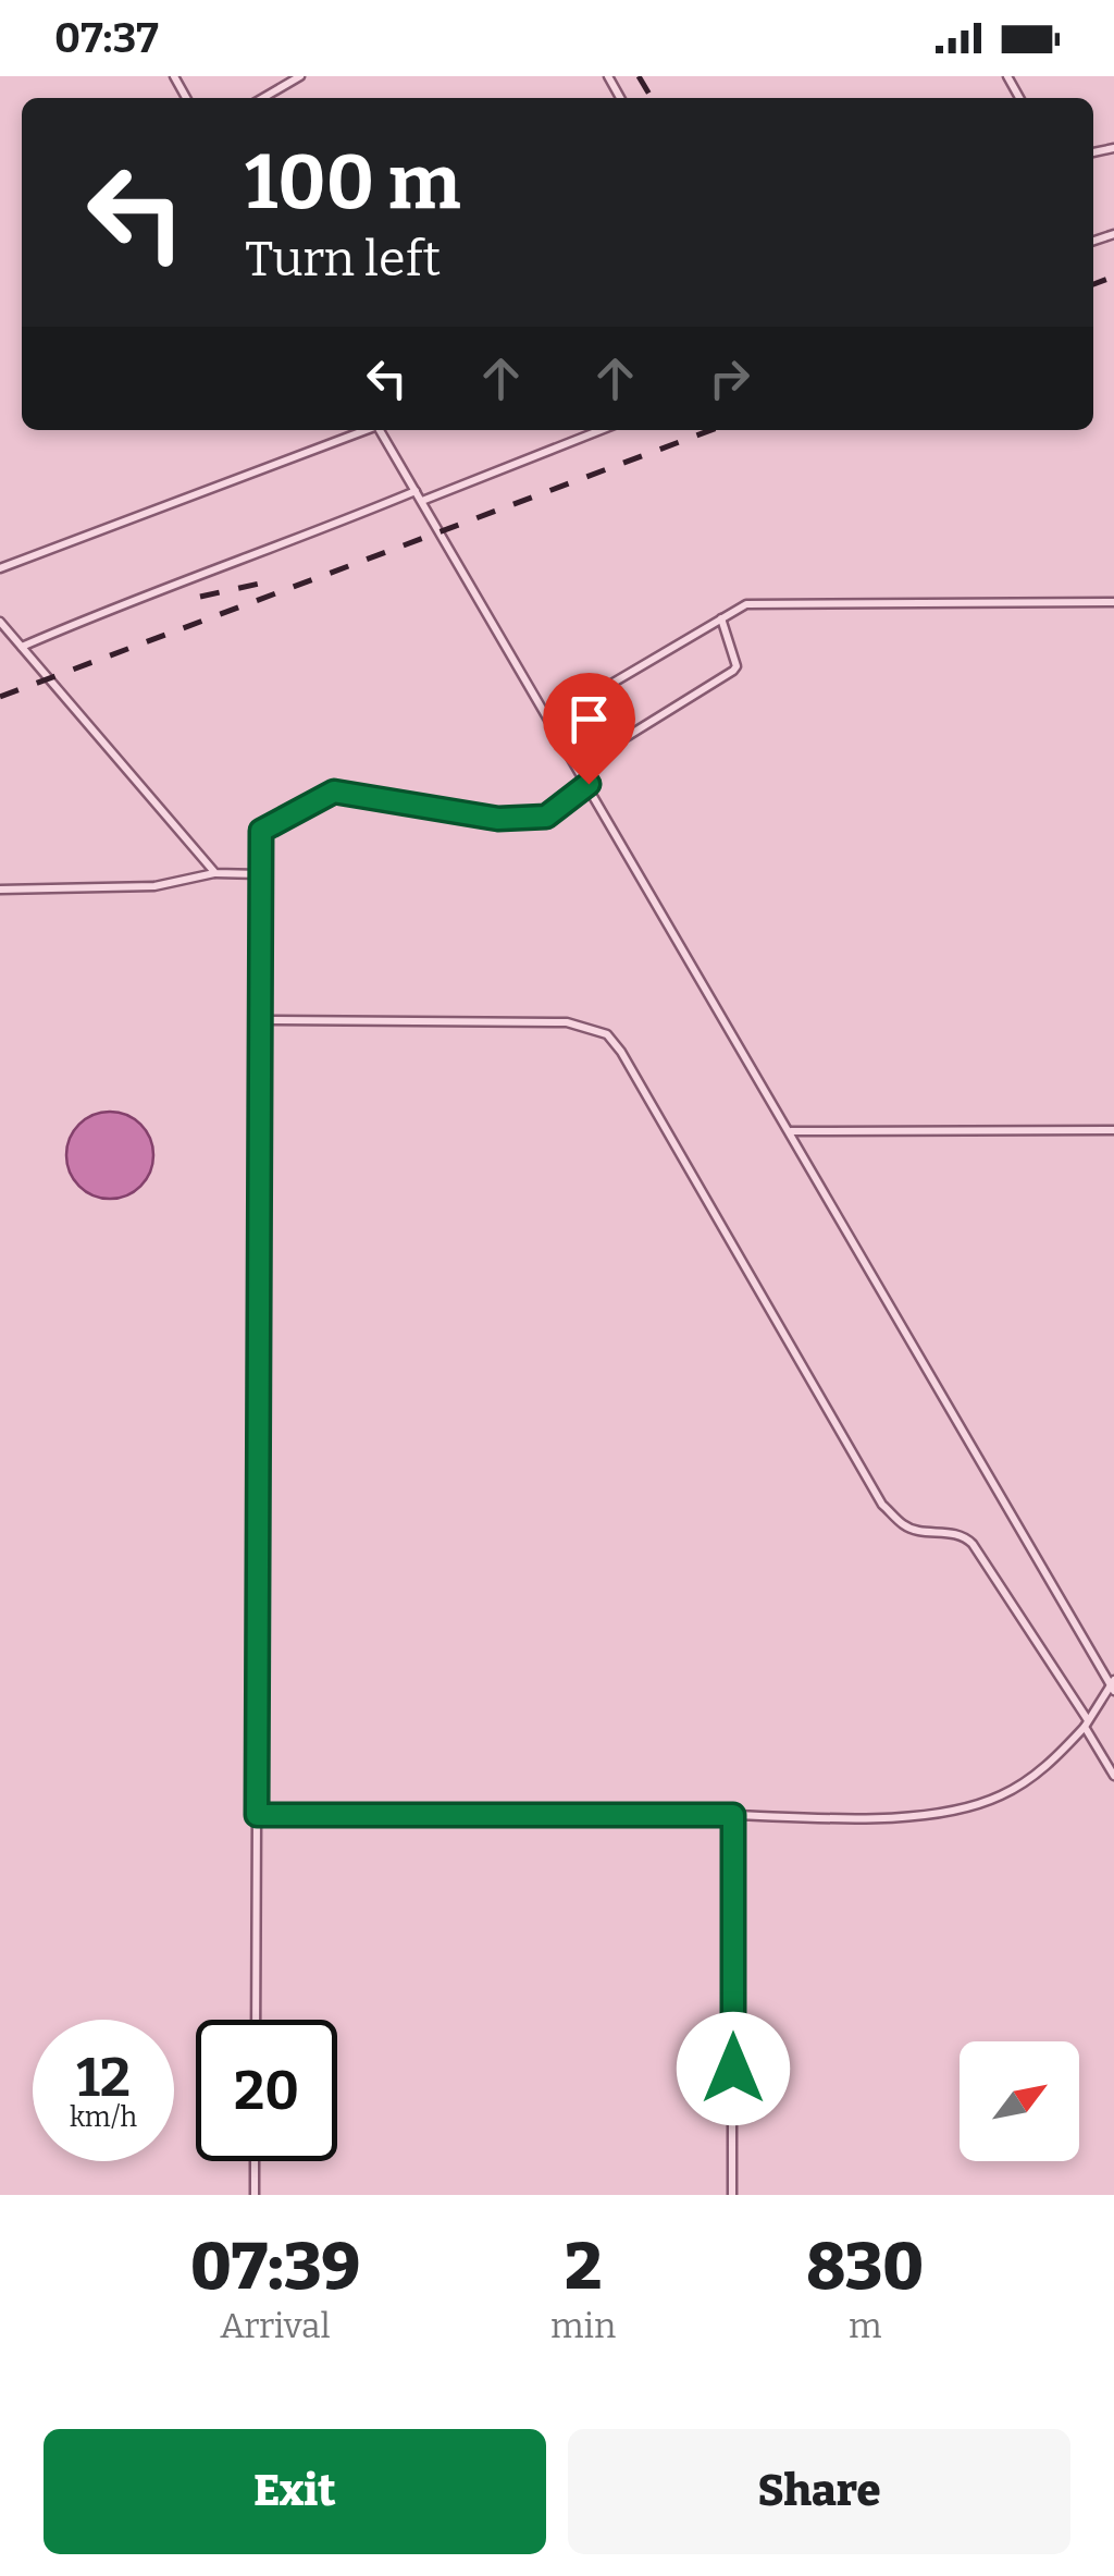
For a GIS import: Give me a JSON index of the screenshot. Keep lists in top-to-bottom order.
{
  "north": "top right",
  "page": {
    "status": "07:37",
    "turn": ["100 m", "Turn left"],
    "speed": "12 km/h",
    "limit": "20",
    "eta": [
      "07:39",
      "Arrival",
      "2",
      "min",
      "830",
      "m"
    ],
    "buttons": ["Exit", "Share"]
  }
}
